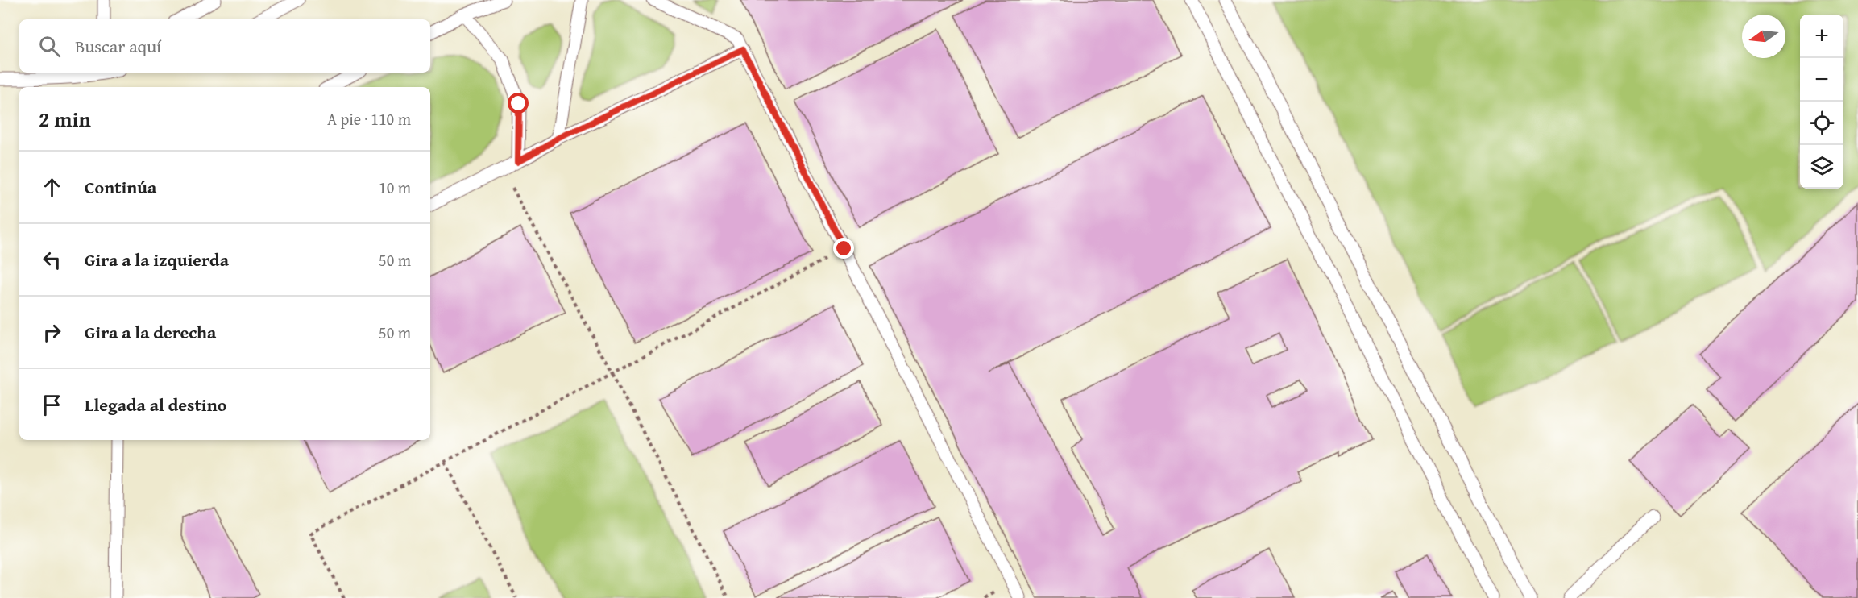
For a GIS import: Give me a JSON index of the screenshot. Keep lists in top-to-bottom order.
{
  "north": "left",
  "page": {
    "map_buttons": ["+", "−"],
    "search": "Buscar aquí",
    "heading": ["2 min", "A pie · 110 m"],
    "list": [
      ["Continúa", "10 m"],
      ["Gira a la izquierda", "50 m"],
      ["Gira a la derecha", "50 m"],
      "Llegada al destino"
    ]
  }
}
